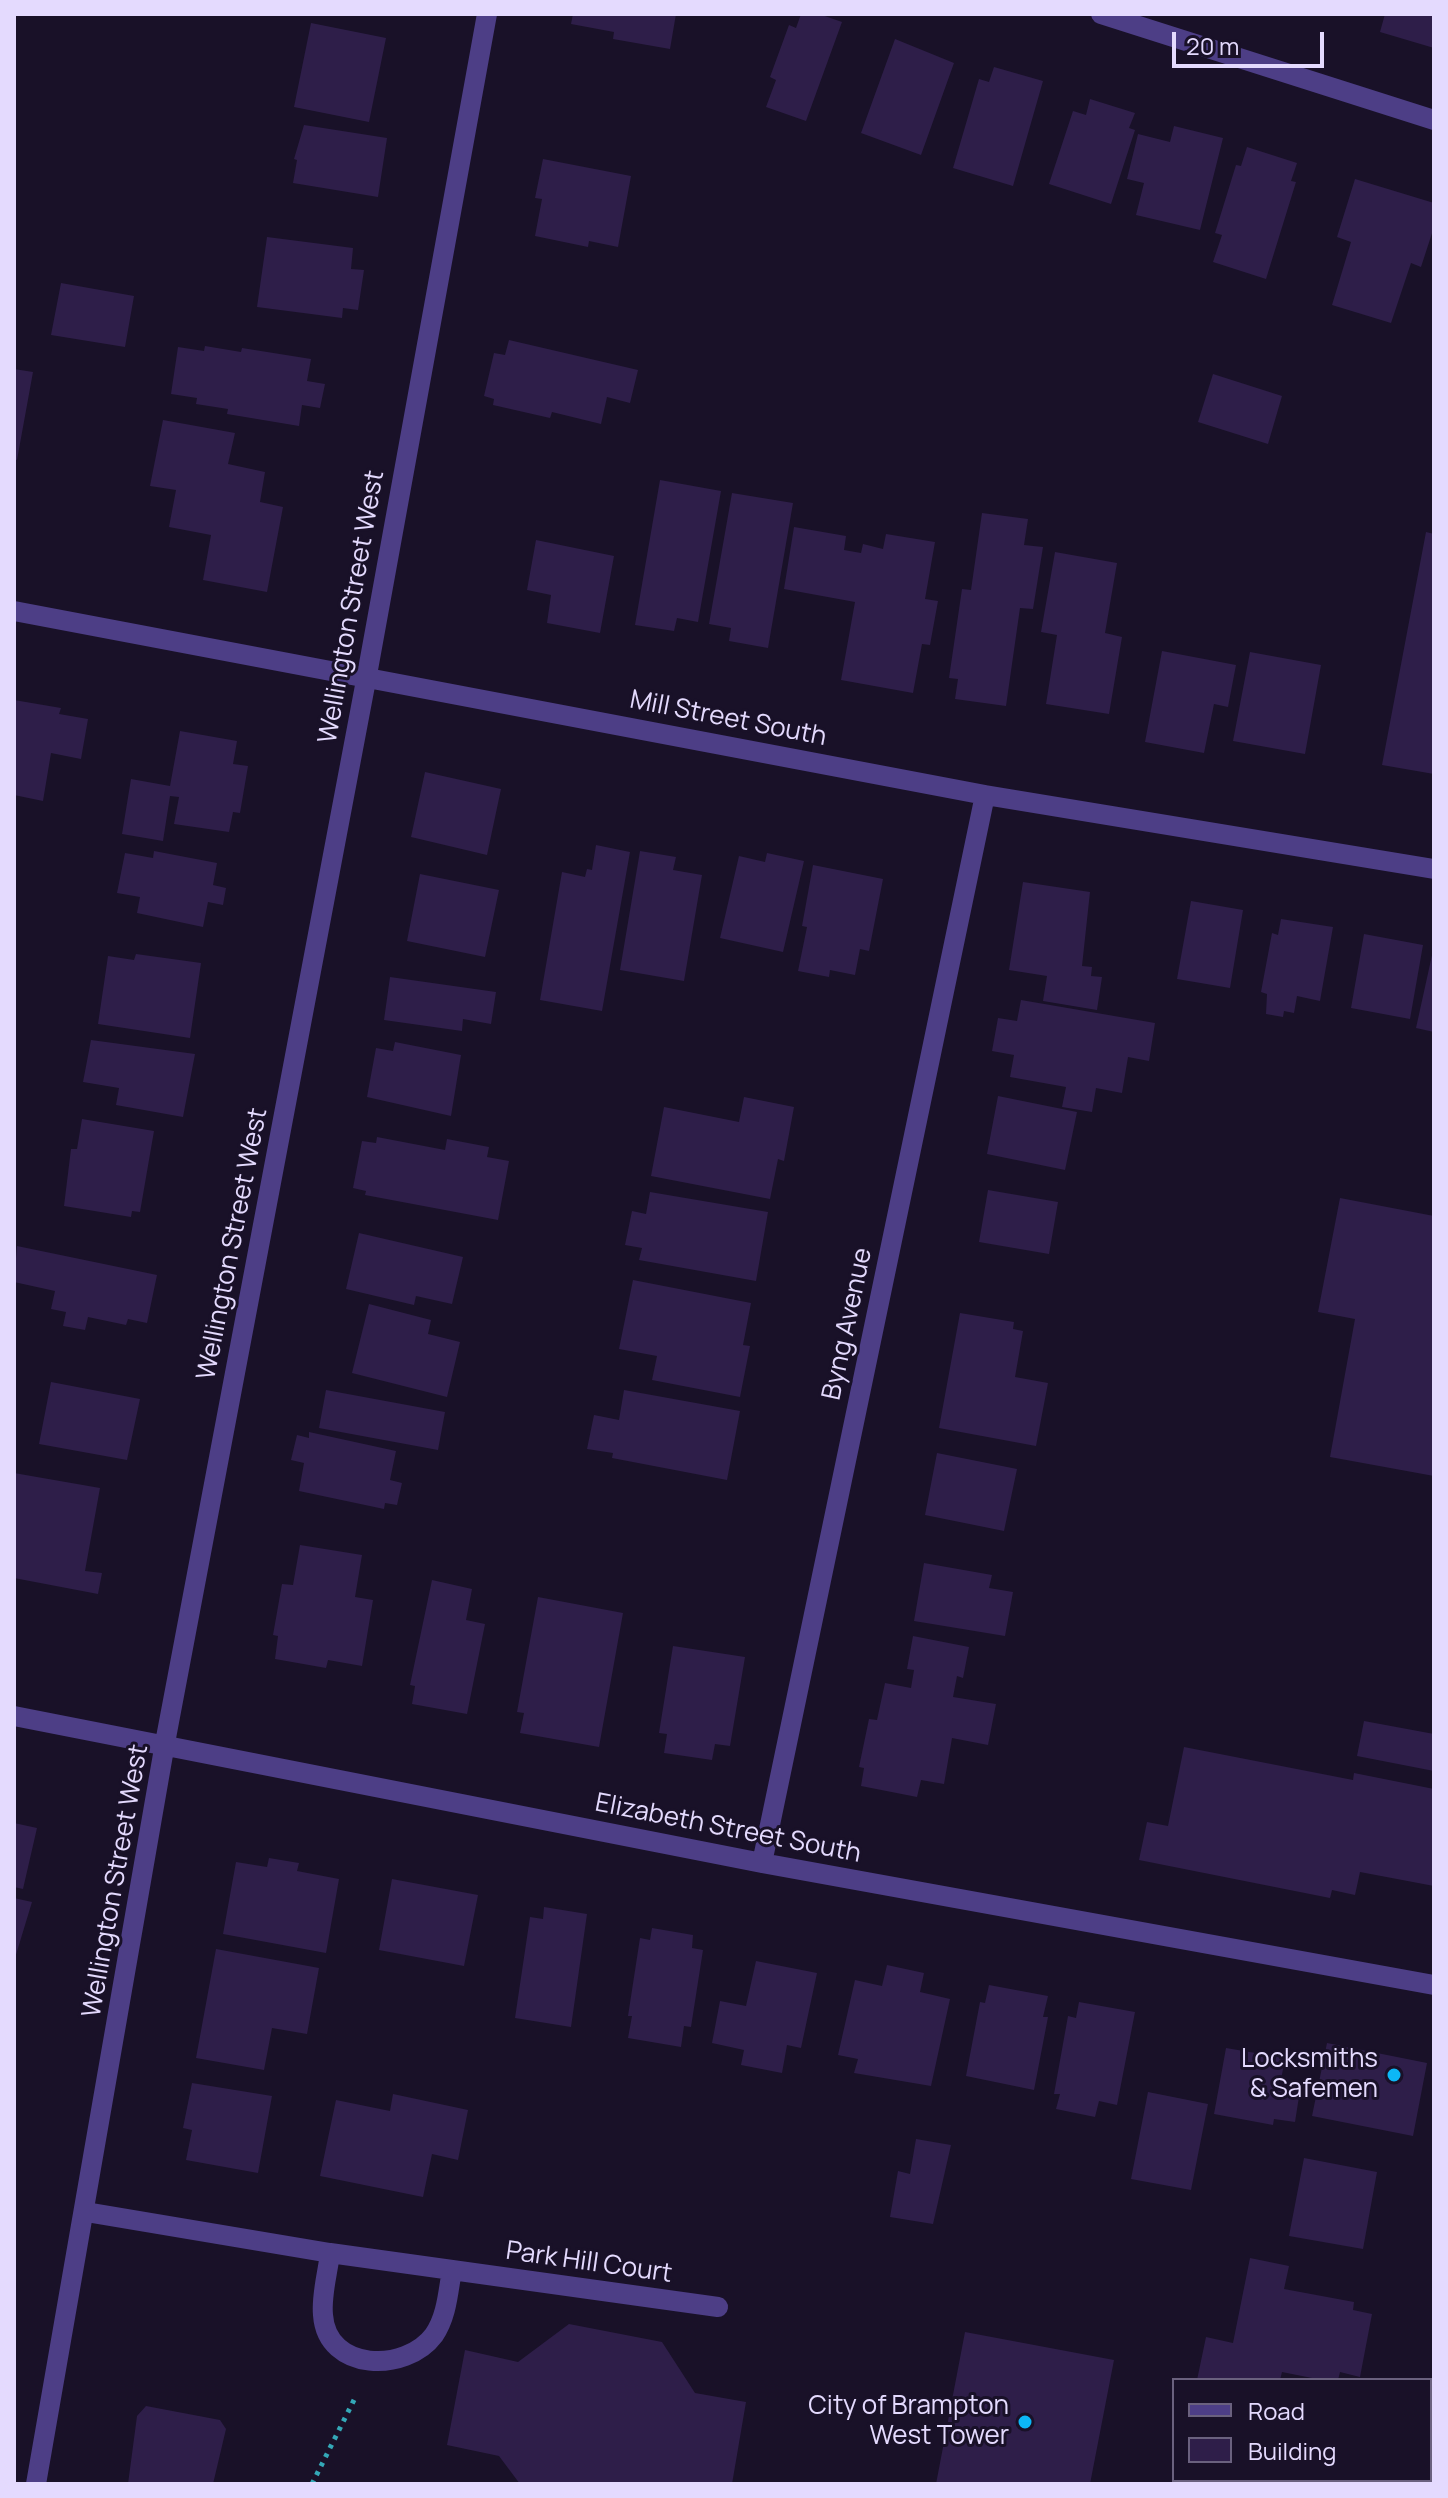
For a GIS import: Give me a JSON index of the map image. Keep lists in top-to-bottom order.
{
  "streets": {
    "street": [
      "Wellington Street West",
      "Mill Street South",
      "Byng Avenue",
      "Elizabeth Street South",
      "Park Hill Court"
    ]
  },
  "crossings": [
    ["Wellington Street West", "Mill Street South"],
    ["Wellington Street West", "Elizabeth Street South"],
    ["Wellington Street West", "Park Hill Court"],
    ["Mill Street South", "Byng Avenue"],
    ["Byng Avenue", "Elizabeth Street South"]
  ],
  "places": ["Locksmiths & Safemen", "City of Brampton West Tower"],
  "legend": ["Road", "Building"],
  "scale_bar": "20 m"
}
